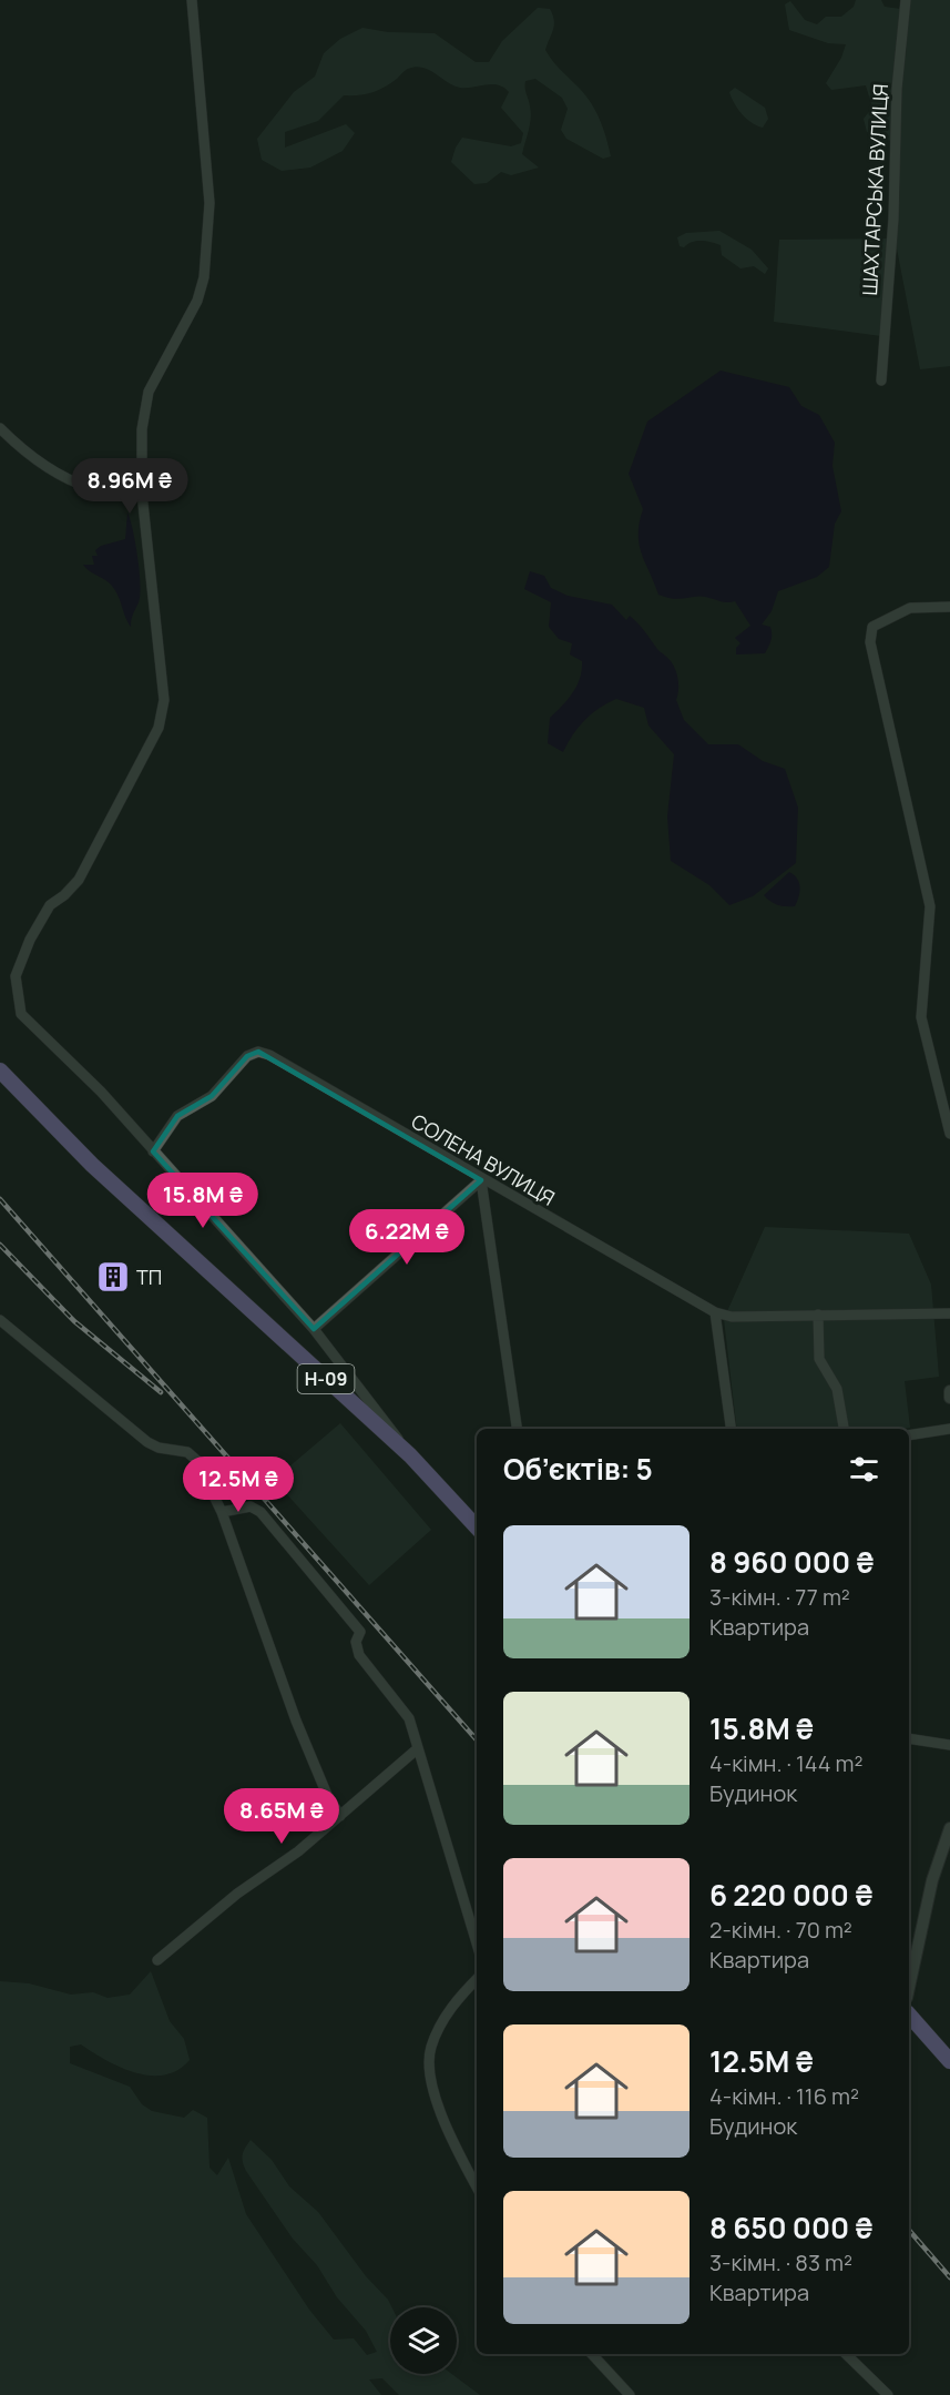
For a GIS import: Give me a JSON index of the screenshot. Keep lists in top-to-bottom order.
{
  "streets": {
    "main road": ["Н-09"],
    "street": ["ШАХТАРСЬКА ВУЛИЦЯ", "СОЛЕНА ВУЛИЦЯ"]
  },
  "places": {
    "building": ["ТП"]
  },
  "page": {
    "price": [
      "8.96M ₴",
      "15.8M ₴",
      "6.22M ₴",
      "12.5M ₴",
      "8.65M ₴"
    ],
    "heading": "Об’єктів: 5",
    "list": [
      {
        "name": "8 960 000 ₴",
        "note": "3-кімн. · 77 m² · Квартира"
      },
      {
        "name": "15.8M ₴",
        "note": "4-кімн. · 144 m² · Будинок"
      },
      {
        "name": "6 220 000 ₴",
        "note": "2-кімн. · 70 m² · Квартира"
      },
      {
        "name": "12.5M ₴",
        "note": "4-кімн. · 116 m² · Будинок"
      },
      {
        "name": "8 650 000 ₴",
        "note": "3-кімн. · 83 m² · Квартира"
      }
    ]
  }
}
